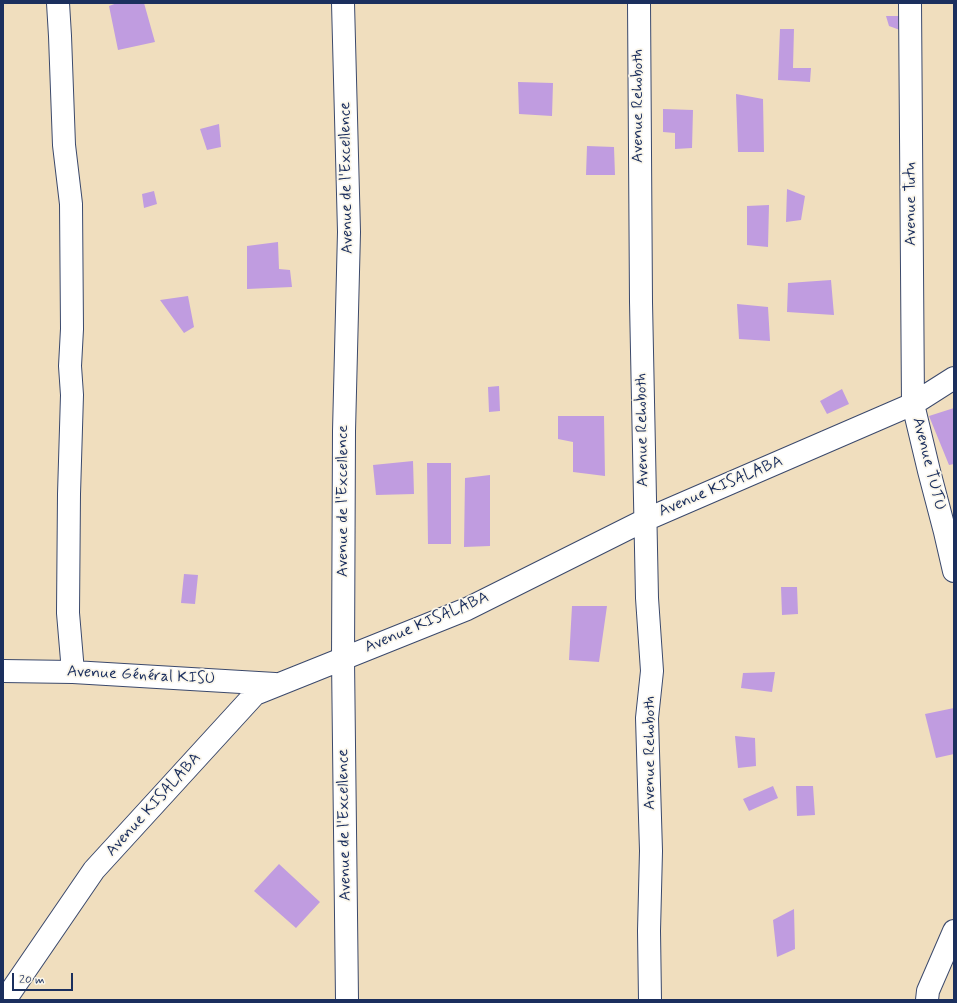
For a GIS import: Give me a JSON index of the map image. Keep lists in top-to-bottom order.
{
  "streets": {
    "street": [
      "Avenue Rehoboth",
      "Avenue de l'Excellence",
      "Avenue Tutu",
      "Avenue TUTU",
      "Avenue KISALABA",
      "Avenue Général KISU"
    ]
  },
  "crossings": [
    ["Avenue Rehoboth", "Avenue KISALABA"],
    ["Avenue de l'Excellence", "Avenue KISALABA"],
    ["Avenue Tutu", "Avenue TUTU"],
    ["Avenue Tutu", "Avenue KISALABA"],
    ["Avenue TUTU", "Avenue KISALABA"],
    ["Avenue KISALABA", "Avenue Général KISU"]
  ],
  "scale_bar": "20 m"
}
